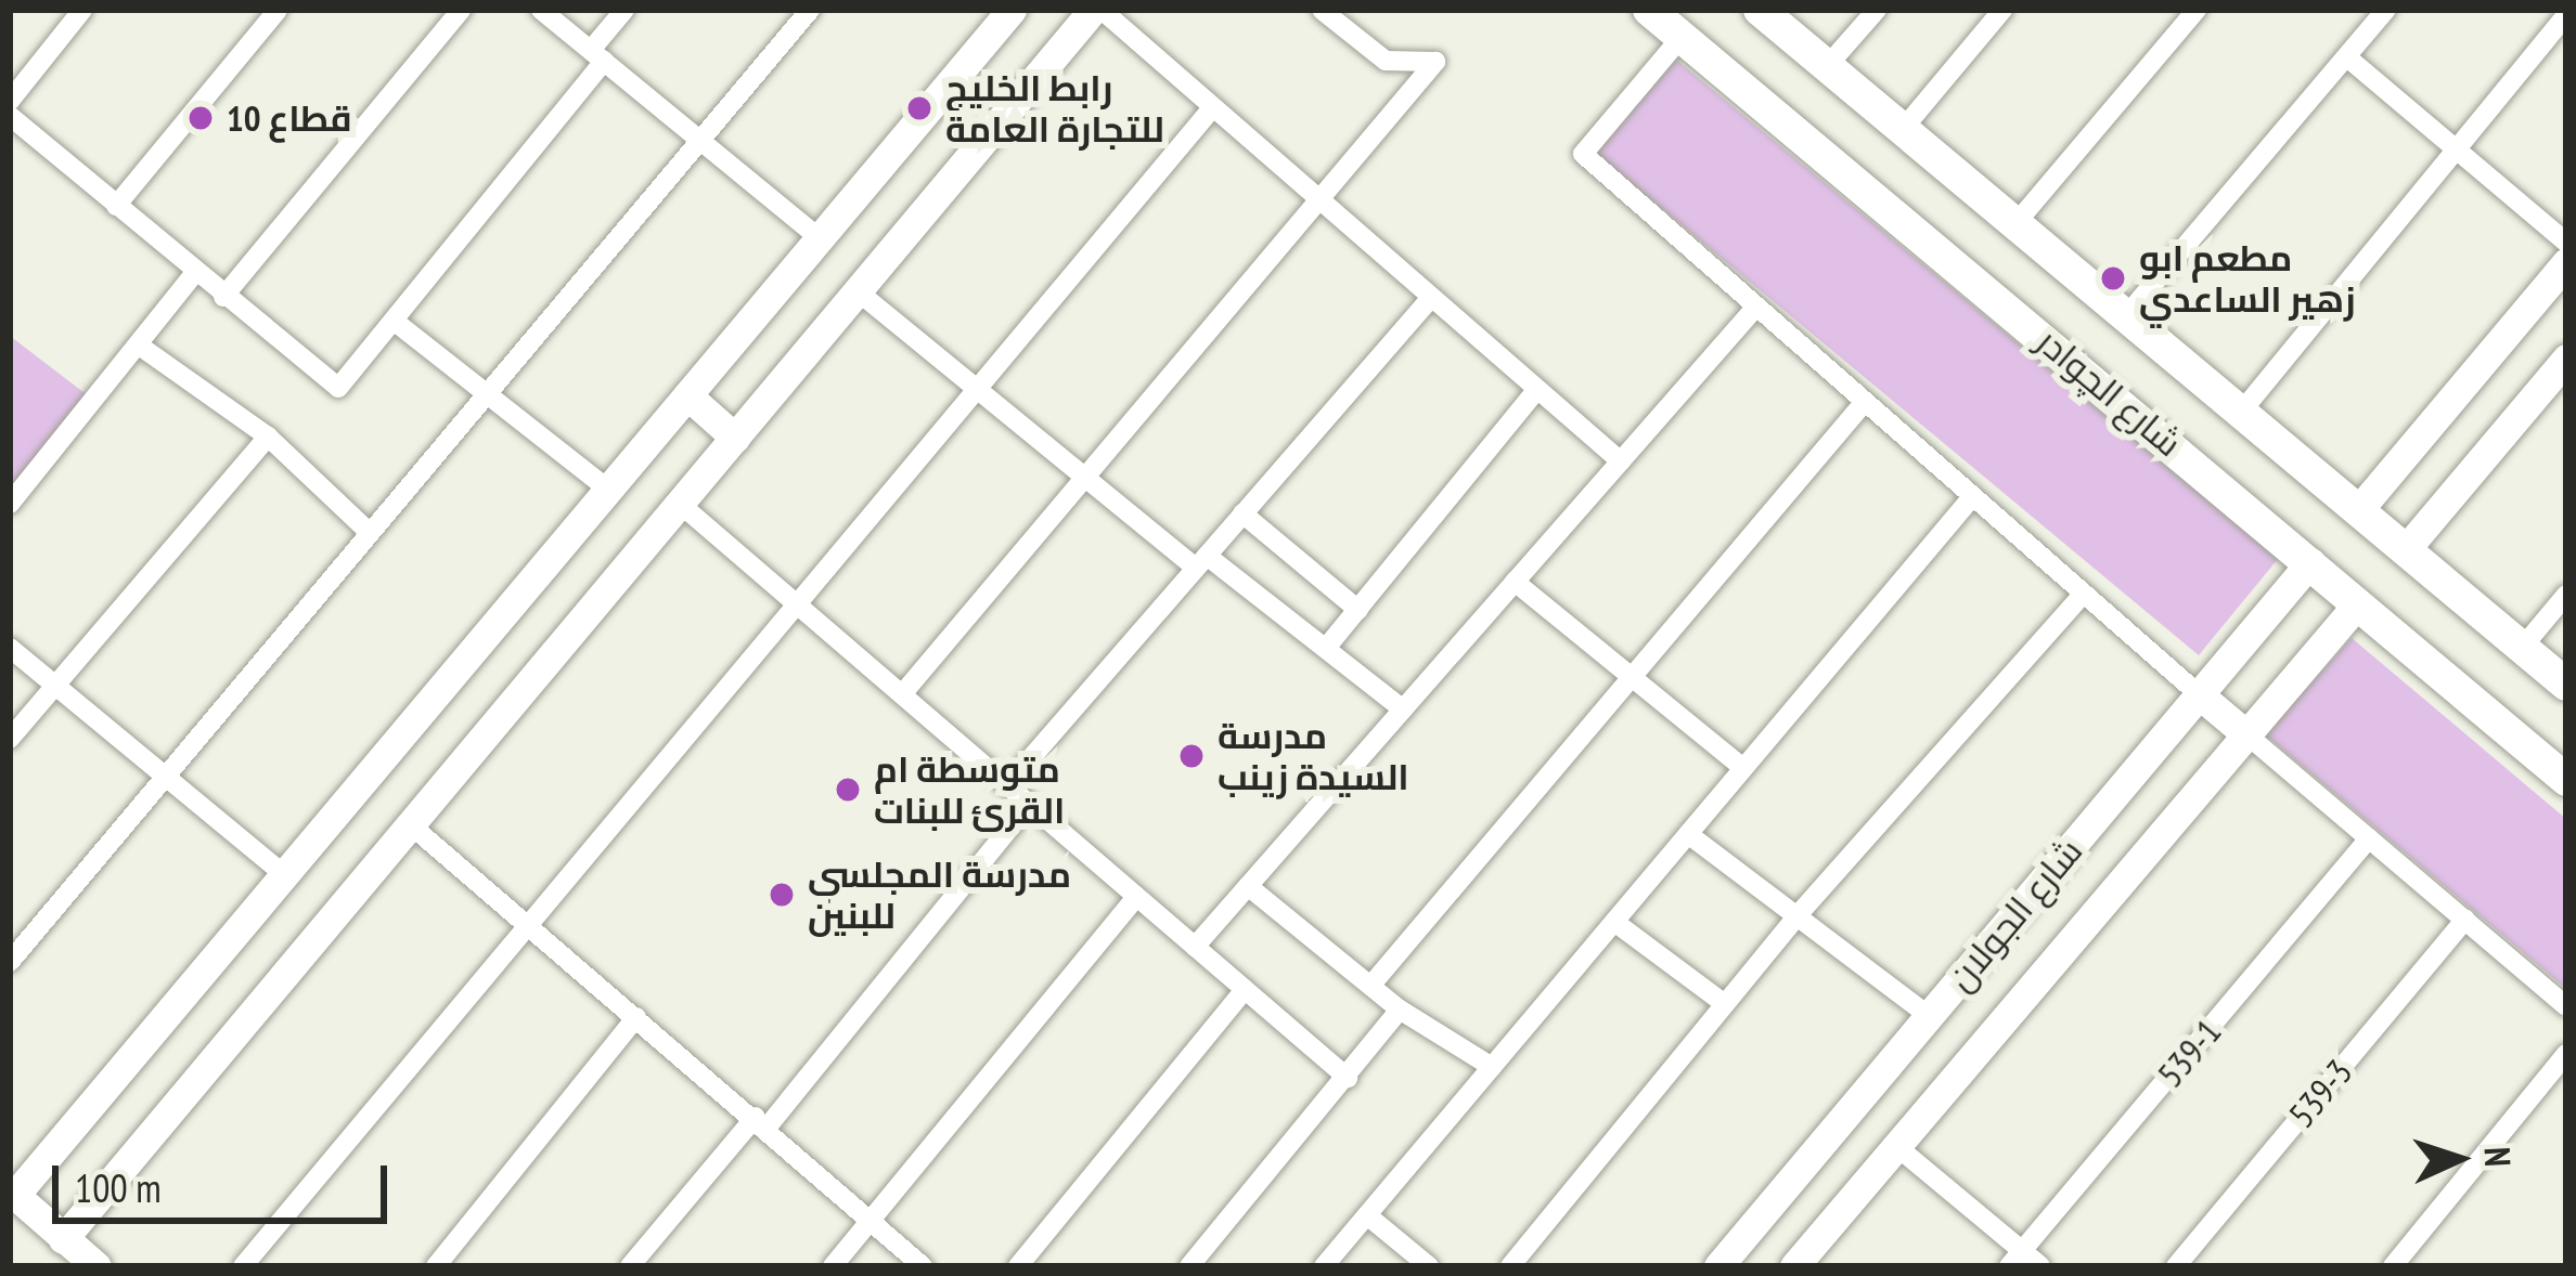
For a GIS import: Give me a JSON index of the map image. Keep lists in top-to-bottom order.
{
  "streets": {
    "main road": ["شارع الچوادر"],
    "street": ["شارع الجولان", "539-1", "539-3"]
  },
  "crossings": [
    ["شارع الچوادر", "شارع الجولان"]
  ],
  "places": [
    "رابط الخليج للتجارة العامة",
    "قطاع 10",
    "مطعم ابو زهير الساعدي",
    "مدرسة السيدة زينب",
    "متوسطة ام القرئ للبنات",
    "مدرسة المجلسي للبنين"
  ],
  "scale_bar": "100 m",
  "north": "right"
}
